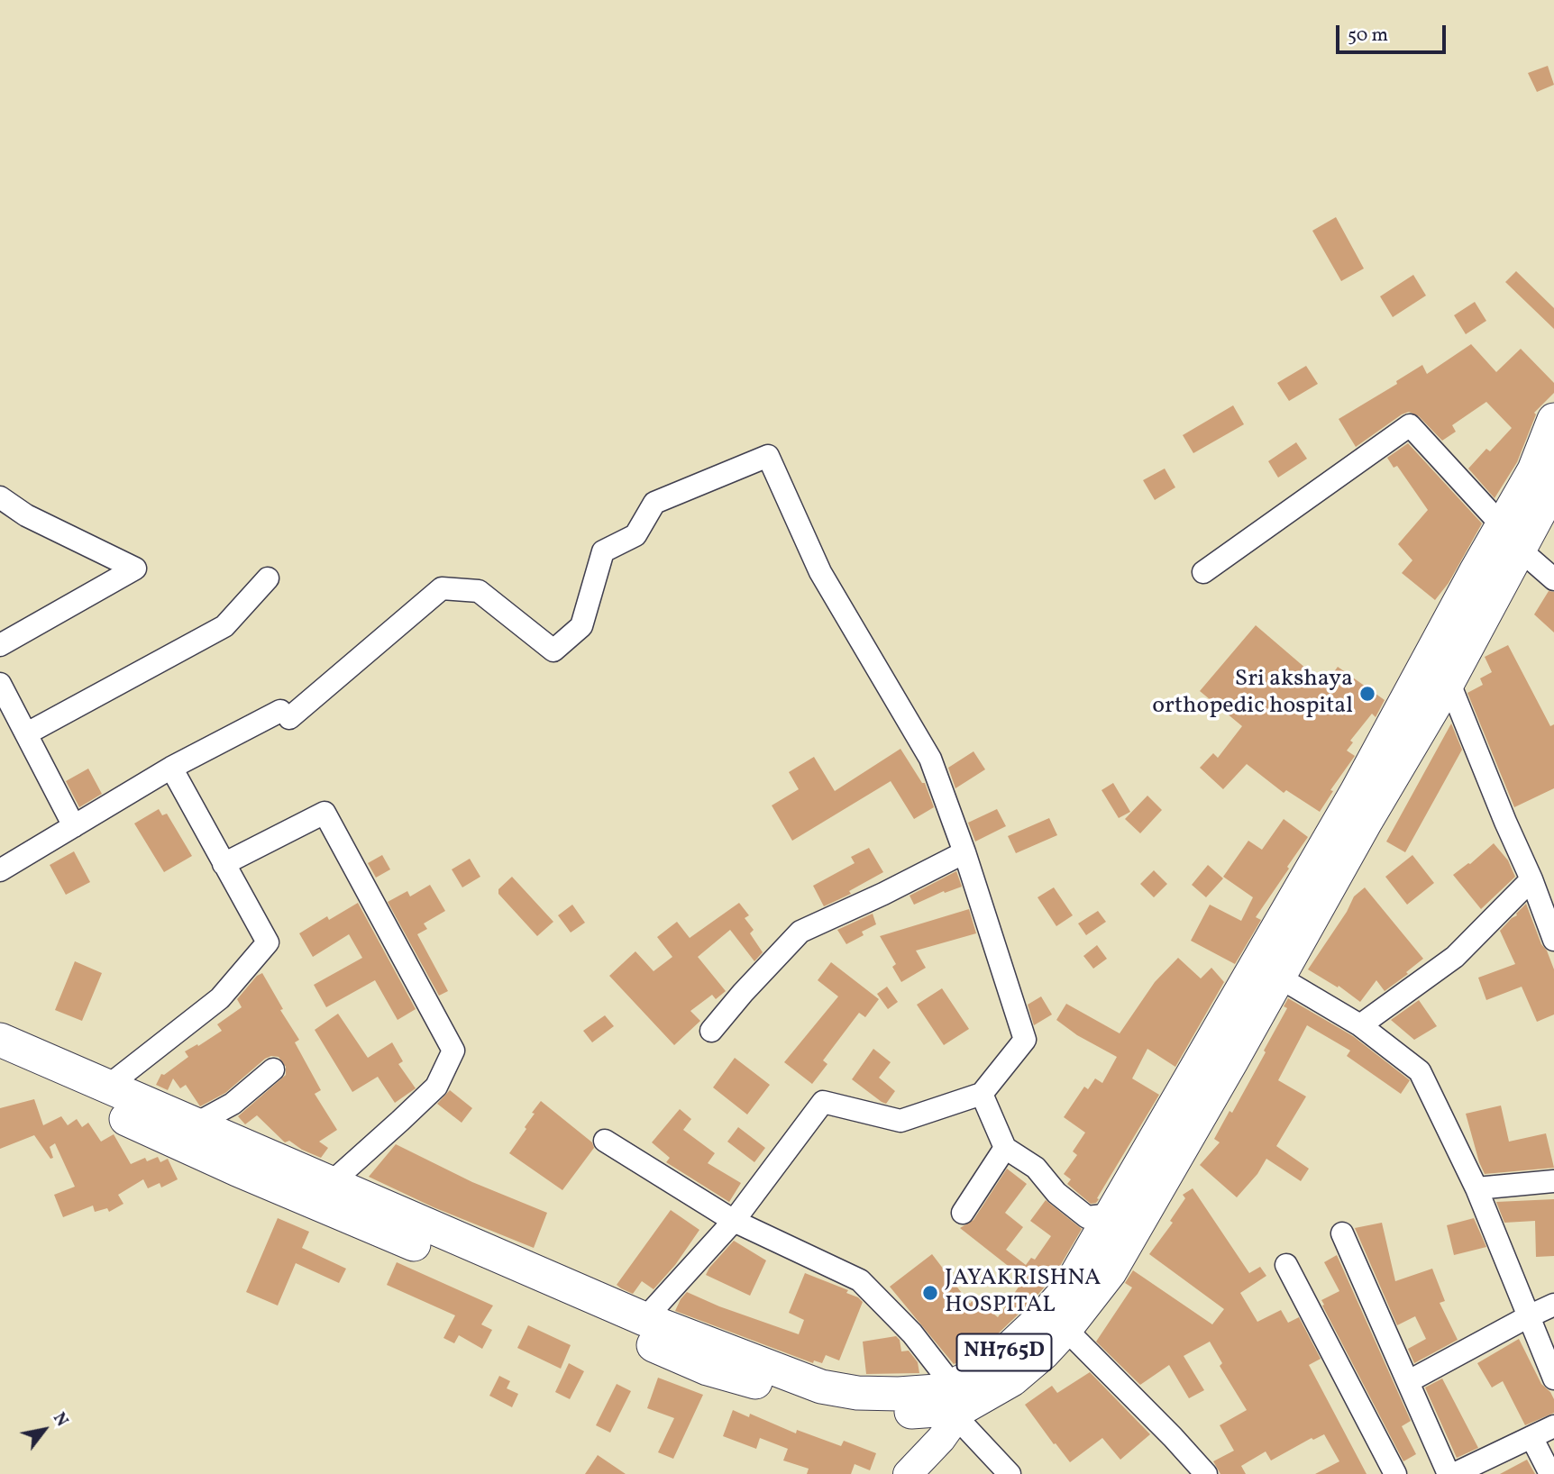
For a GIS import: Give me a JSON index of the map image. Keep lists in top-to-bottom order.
{
  "streets": {
    "highway": ["NH765D"]
  },
  "places": ["Sri akshaya orthopedic hospital", "JAYAKRISHNA HOSPITAL"],
  "scale_bar": "50 m",
  "north": "top right"
}
